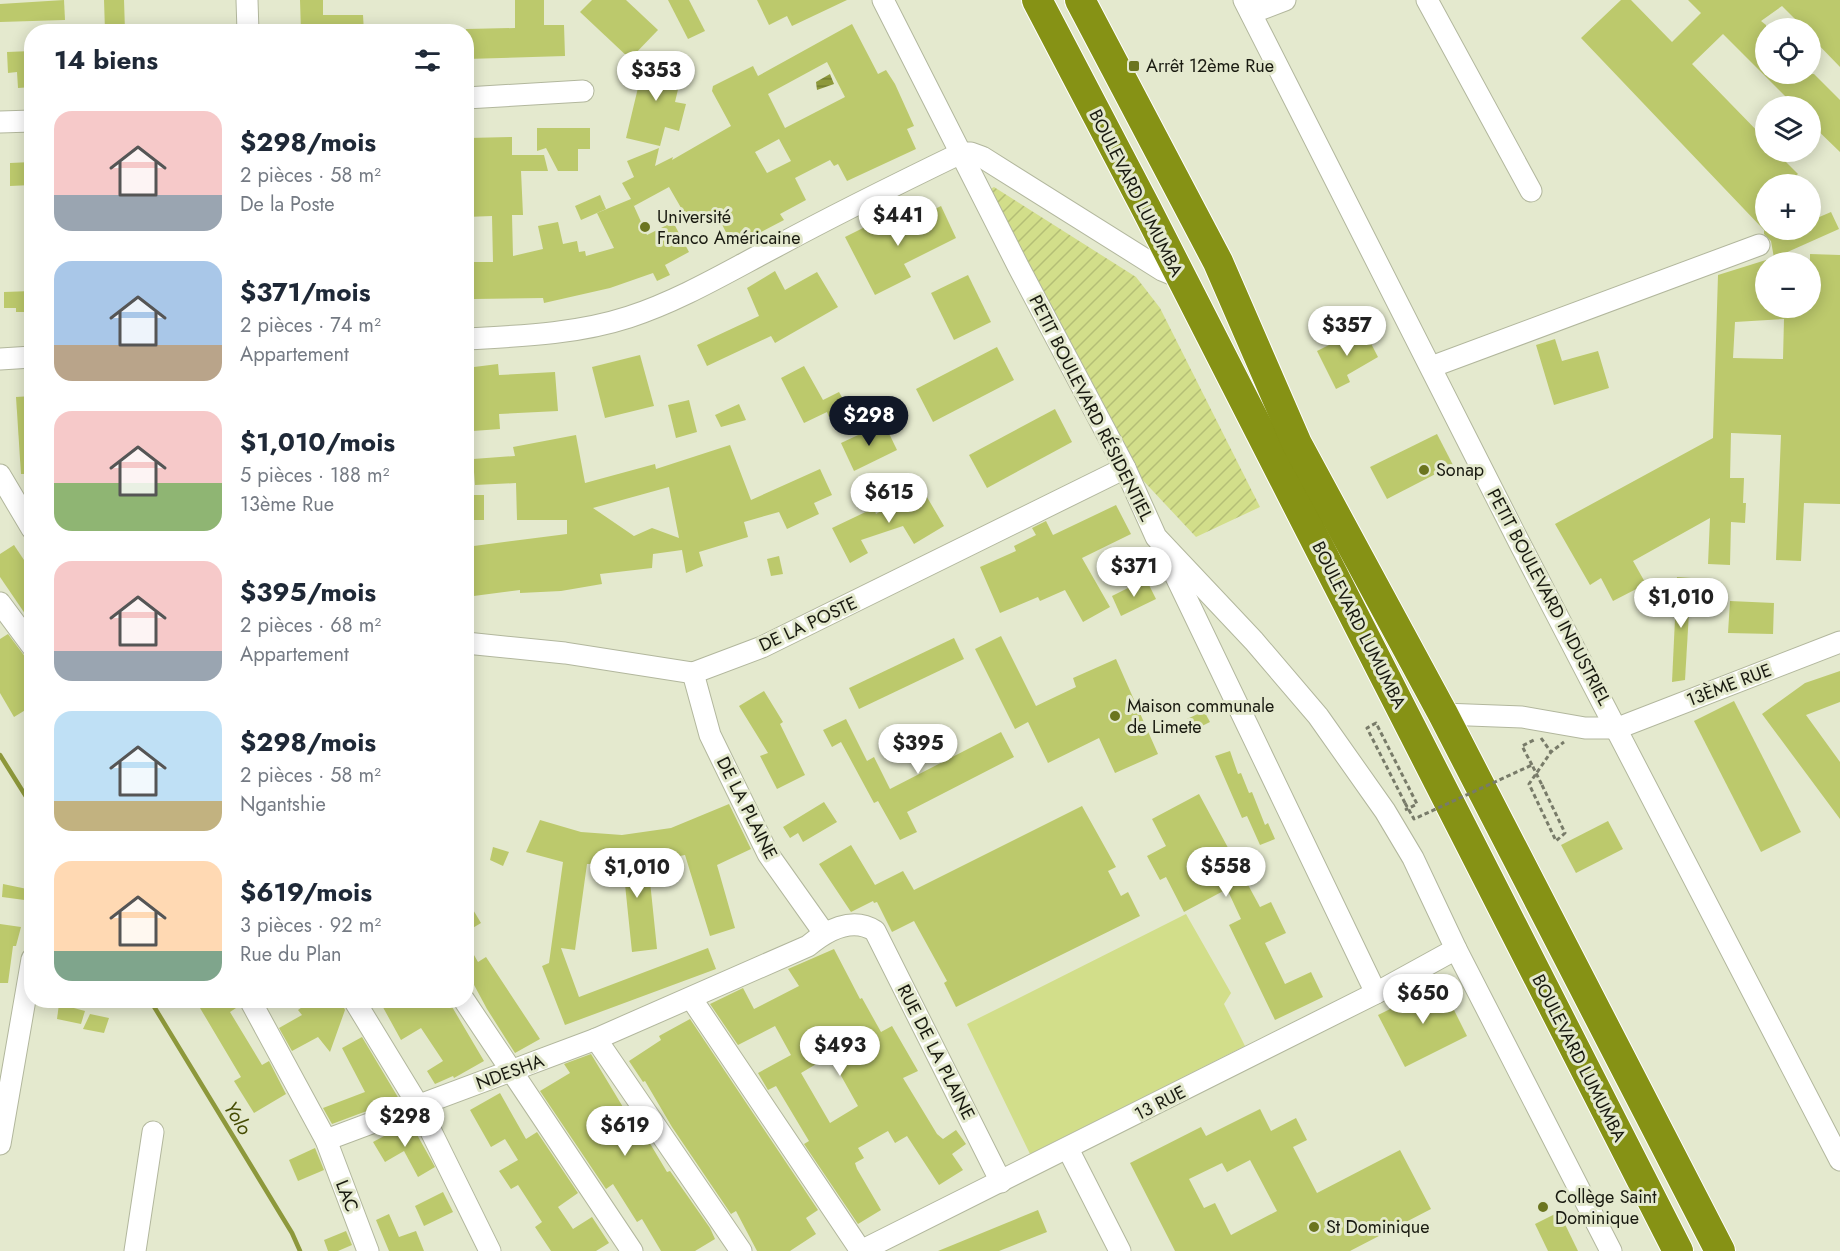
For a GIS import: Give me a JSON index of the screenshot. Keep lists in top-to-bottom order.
{
  "streets": {
    "highway": ["BOULEVARD LUMUMBA"],
    "street": [
      "PETIT BOULEVARD RÉSIDENTIEL",
      "PETIT BOULEVARD INDUSTRIEL",
      "DE LA POSTE",
      "13ÈME RUE",
      "DE LA PLAINE",
      "RUE DE LA PLAINE",
      "NDESHA",
      "13 RUE",
      "LAC"
    ]
  },
  "crossings": [
    ["PETIT BOULEVARD RÉSIDENTIEL", "DE LA POSTE"],
    ["PETIT BOULEVARD RÉSIDENTIEL", "13 RUE"],
    ["PETIT BOULEVARD INDUSTRIEL", "13ÈME RUE"],
    ["DE LA POSTE", "DE LA PLAINE"],
    ["DE LA PLAINE", "NDESHA"],
    ["RUE DE LA PLAINE", "NDESHA"],
    ["RUE DE LA PLAINE", "13 RUE"],
    ["NDESHA", "LAC"]
  ],
  "water": ["Yolo"],
  "places": {
    "transit": ["Arrêt 12ème Rue"],
    "other": [
      "Université Franco Américaine",
      "Sonap",
      "Maison communale de Limete",
      "Collège Saint Dominique",
      "St Dominique"
    ]
  },
  "page": {
    "map_buttons": ["+", "−"],
    "heading": "14 biens",
    "price": [
      "$353",
      "$441",
      "$357",
      "$298",
      "$615",
      "$371",
      "$1,010",
      "$395",
      "$558",
      "$1,010",
      "$650",
      "$493",
      "$298",
      "$619"
    ],
    "list": [
      {
        "name": "$298/mois",
        "note": "2 pièces · 58 m² · De la Poste"
      },
      {
        "name": "$371/mois",
        "note": "2 pièces · 74 m² · Appartement"
      },
      {
        "name": "$1,010/mois",
        "note": "5 pièces · 188 m² · 13ème Rue"
      },
      {
        "name": "$395/mois",
        "note": "2 pièces · 68 m² · Appartement"
      },
      {
        "name": "$298/mois",
        "note": "2 pièces · 58 m² · Ngantshie"
      },
      {
        "name": "$619/mois",
        "note": "3 pièces · 92 m² · Rue du Plan"
      }
    ]
  }
}
